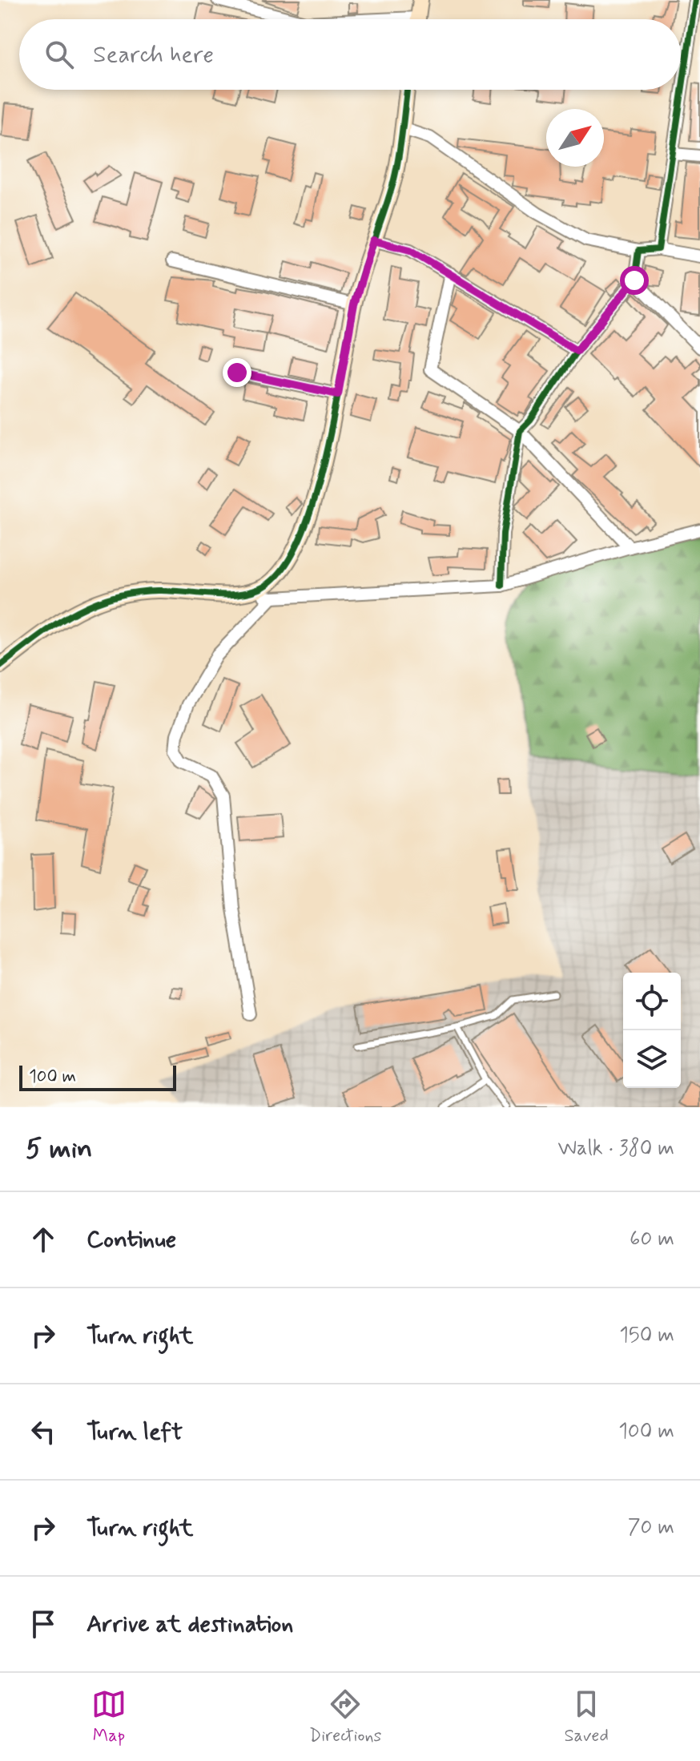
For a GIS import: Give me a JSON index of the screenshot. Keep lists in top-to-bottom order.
{
  "scale_bar": "100 m",
  "north": "top right",
  "page": {
    "search": "Search here",
    "scale": "100 m",
    "heading": ["5 min", "Walk · 380 m"],
    "list": [
      ["Continue", "60 m"],
      ["Turn right", "150 m"],
      ["Turn left", "100 m"],
      ["Turn right", "70 m"],
      "Arrive at destination"
    ],
    "nav": ["Map", "Directions", "Saved"]
  }
}
